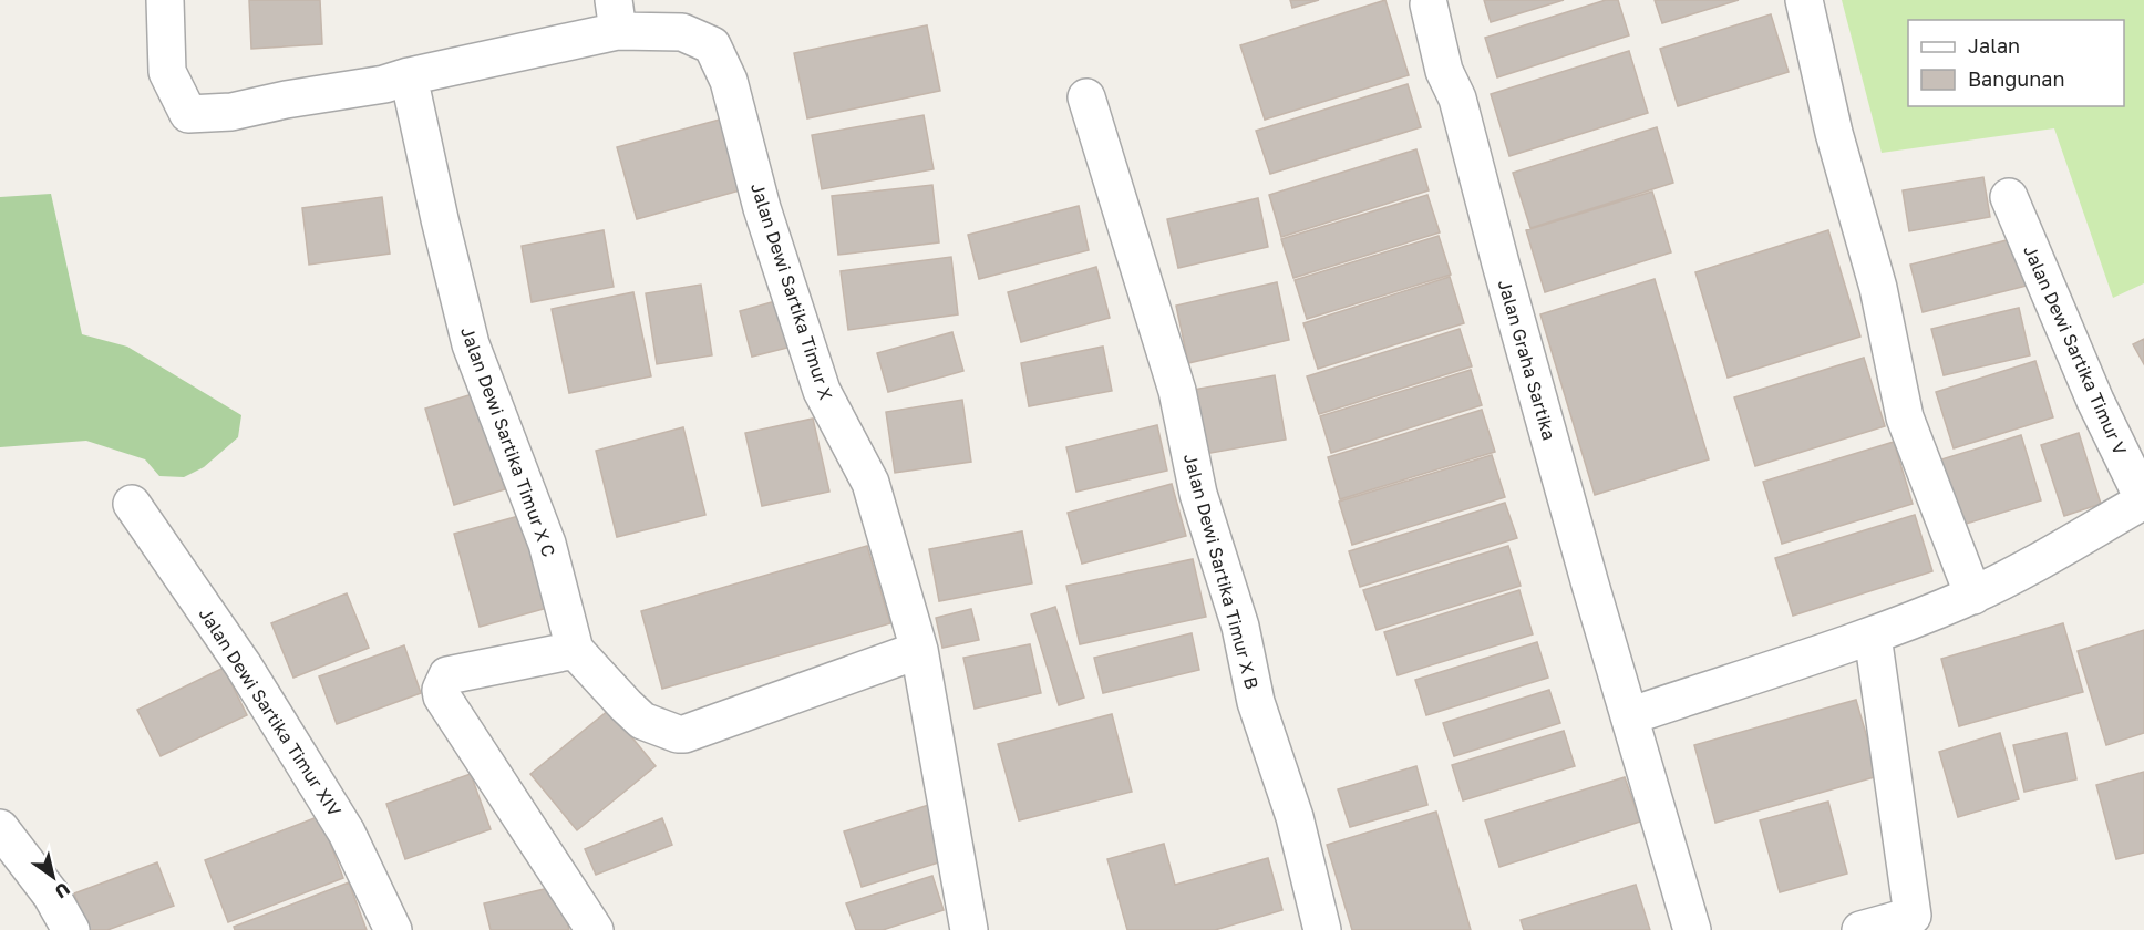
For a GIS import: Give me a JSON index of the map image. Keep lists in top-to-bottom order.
{
  "streets": {
    "street": [
      "Jalan Dewi Sartika Timur X",
      "Jalan Dewi Sartika Timur V",
      "Jalan Graha Sartika",
      "Jalan Dewi Sartika Timur X C",
      "Jalan Dewi Sartika Timur X B",
      "Jalan Dewi Sartika Timur XIV"
    ]
  },
  "crossings": [
    ["Jalan Dewi Sartika Timur X", "Jalan Dewi Sartika Timur X C"]
  ],
  "legend": ["Jalan", "Bangunan"],
  "north": "bottom right"
}
